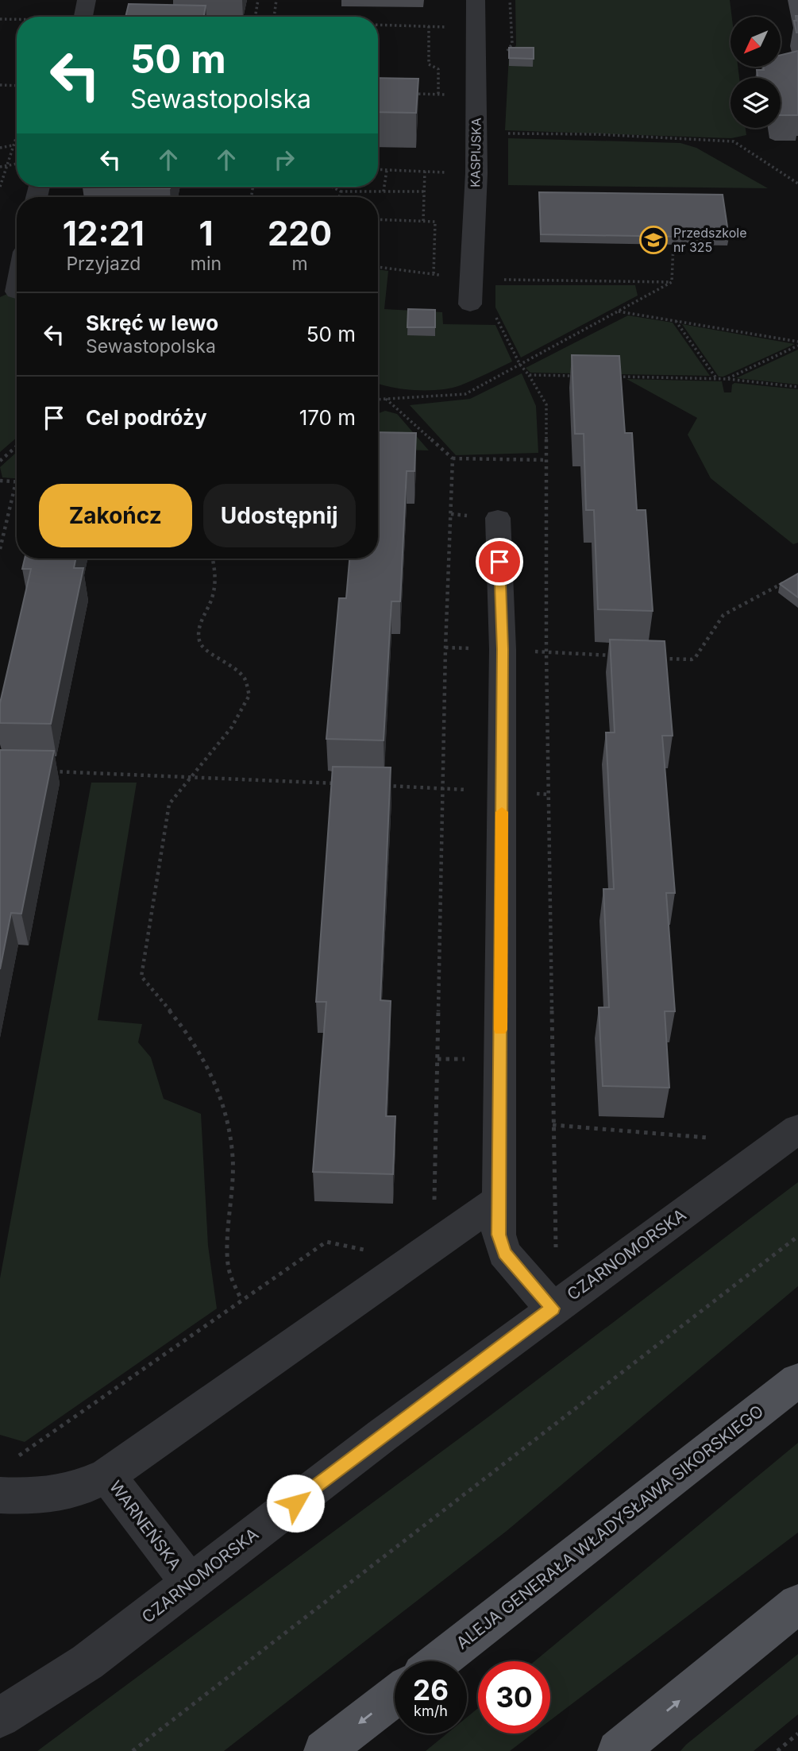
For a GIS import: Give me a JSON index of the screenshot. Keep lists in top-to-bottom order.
{
  "streets": {
    "main road": ["ALEJA GENERAŁA WŁADYSŁAWA SIKORSKIEGO"],
    "street": ["KASPIJSKA", "CZARNOMORSKA", "WARNEŃSKA"]
  },
  "crossings": [
    ["CZARNOMORSKA", "WARNEŃSKA"]
  ],
  "places": {
    "school or university": ["Przedszkole nr 325"]
  },
  "north": "bottom left",
  "page": {
    "turn": ["50 m", "Sewastopolska"],
    "eta": [
      "12:21",
      "Przyjazd",
      "1",
      "min",
      "220",
      "m"
    ],
    "list": [
      {
        "name": "Skręć w lewo",
        "note": "Sewastopolska",
        "value": "50 m"
      },
      {
        "name": "Cel podróży",
        "value": "170 m"
      }
    ],
    "buttons": ["Zakończ", "Udostępnij"],
    "speed": "26 km/h",
    "limit": "30"
  }
}
